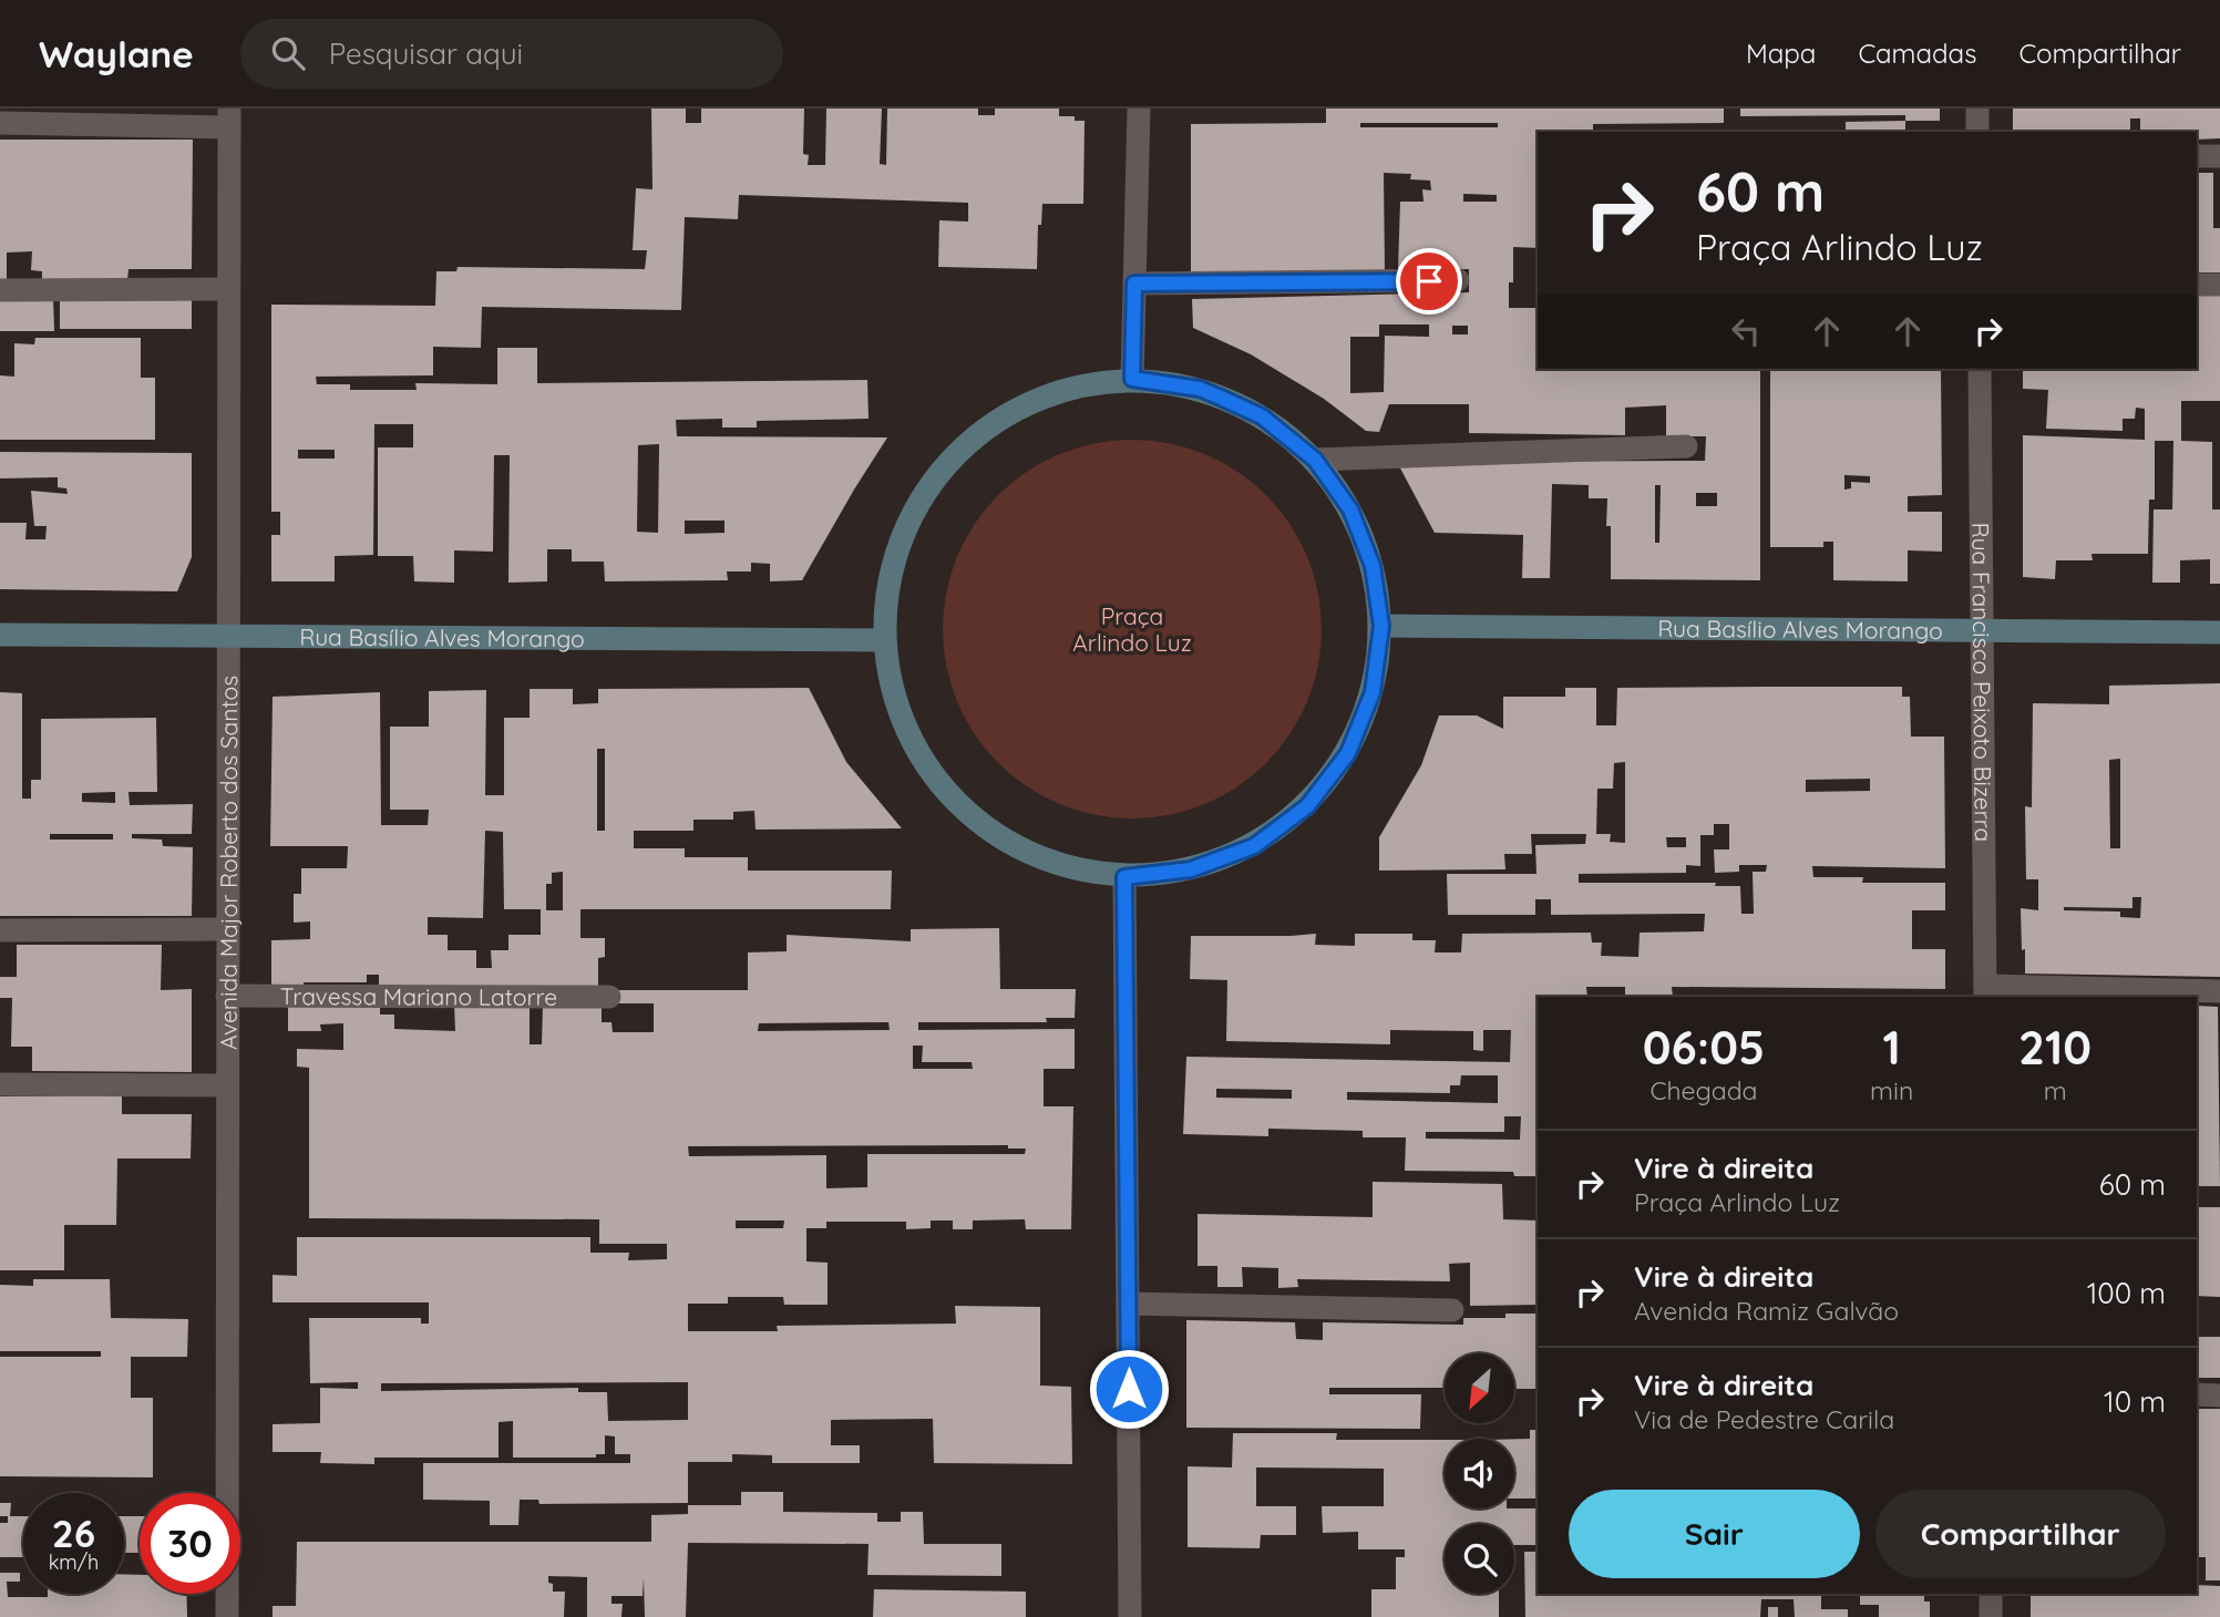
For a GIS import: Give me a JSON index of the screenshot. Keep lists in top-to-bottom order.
{
  "streets": {
    "street": [
      "Rua Basílio Alves Morango",
      "Rua Francisco Peixoto Bizerra",
      "Avenida Major Roberto dos Santos",
      "Travessa Mariano Latorre"
    ]
  },
  "crossings": [
    ["Rua Basílio Alves Morango", "Rua Francisco Peixoto Bizerra"],
    ["Rua Basílio Alves Morango", "Avenida Major Roberto dos Santos"],
    ["Avenida Major Roberto dos Santos", "Travessa Mariano Latorre"]
  ],
  "parks": ["Praça Arlindo Luz"],
  "north": "bottom left",
  "page": {
    "header": "Waylane",
    "search": "Pesquisar aqui",
    "nav": ["Mapa", "Camadas", "Compartilhar"],
    "turn": ["60 m", "Praça Arlindo Luz"],
    "eta": [
      "06:05",
      "Chegada",
      "1",
      "min",
      "210",
      "m"
    ],
    "list": [
      {
        "name": "Vire à direita",
        "note": "Praça Arlindo Luz",
        "value": "60 m"
      },
      {
        "name": "Vire à direita",
        "note": "Avenida Ramiz Galvão",
        "value": "100 m"
      },
      {
        "name": "Vire à direita",
        "note": "Via de Pedestre Carila",
        "value": "10 m"
      }
    ],
    "buttons": ["Sair", "Compartilhar"],
    "speed": "26 km/h",
    "limit": "30"
  }
}
